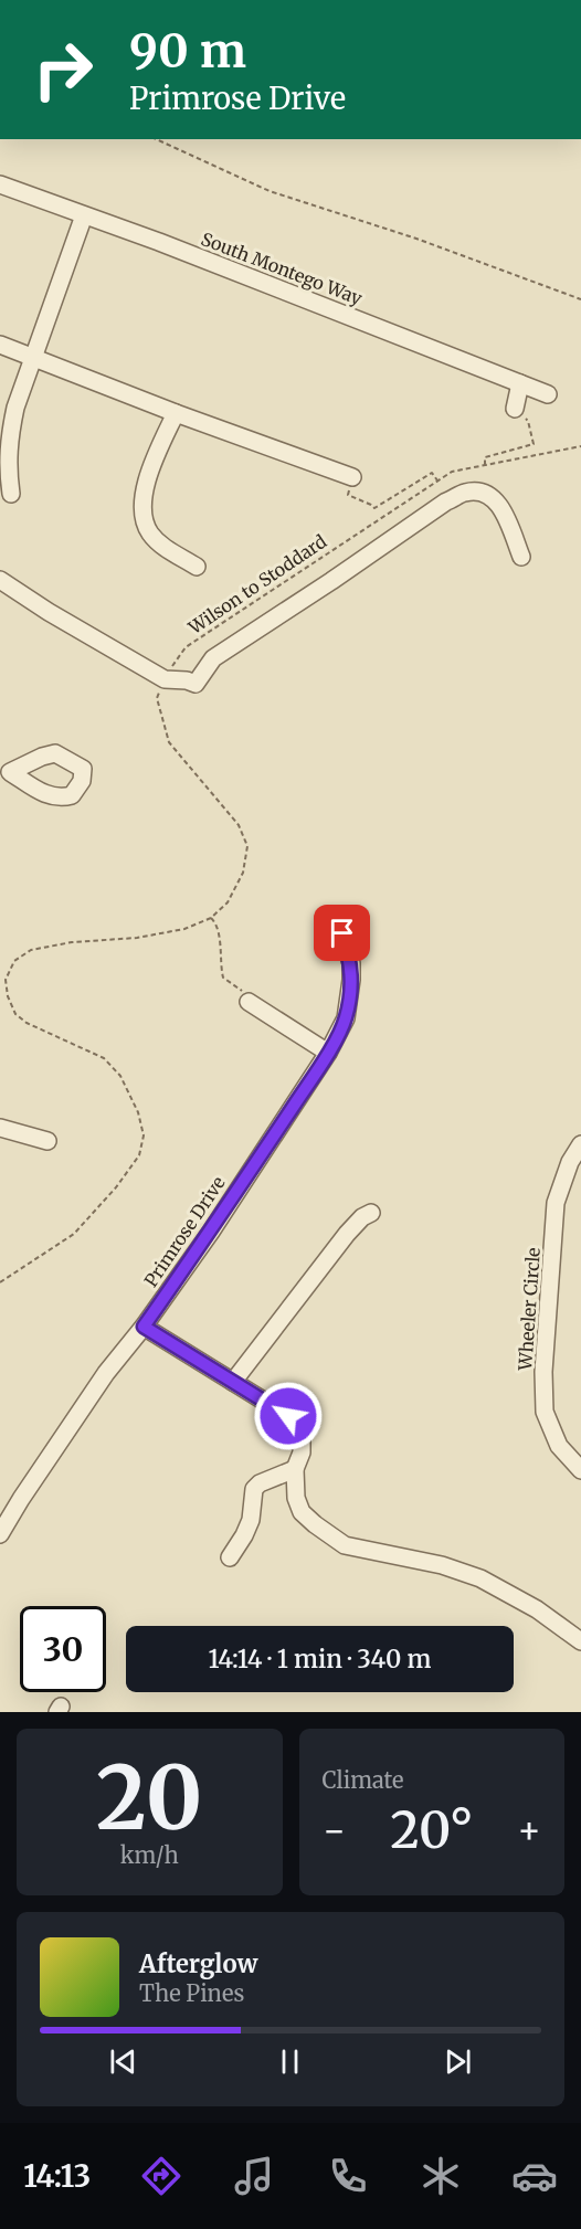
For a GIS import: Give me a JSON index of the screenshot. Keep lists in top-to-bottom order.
{
  "streets": {
    "street": ["South Montego Way", "Primrose Drive", "Wheeler Circle"],
    "path": ["Wilson to Stoddard"]
  },
  "page": {
    "turn": ["90 m", "Primrose Drive"],
    "limit": "30",
    "trip": "14:14 · 1 min · 340 m",
    "tile": [
      ["20", "km/h"],
      "Climate"
    ],
    "heat": ["−", "20°", "+"],
    "song": ["Afterglow", "The Pines"],
    "tabs": "14:13"
  }
}
